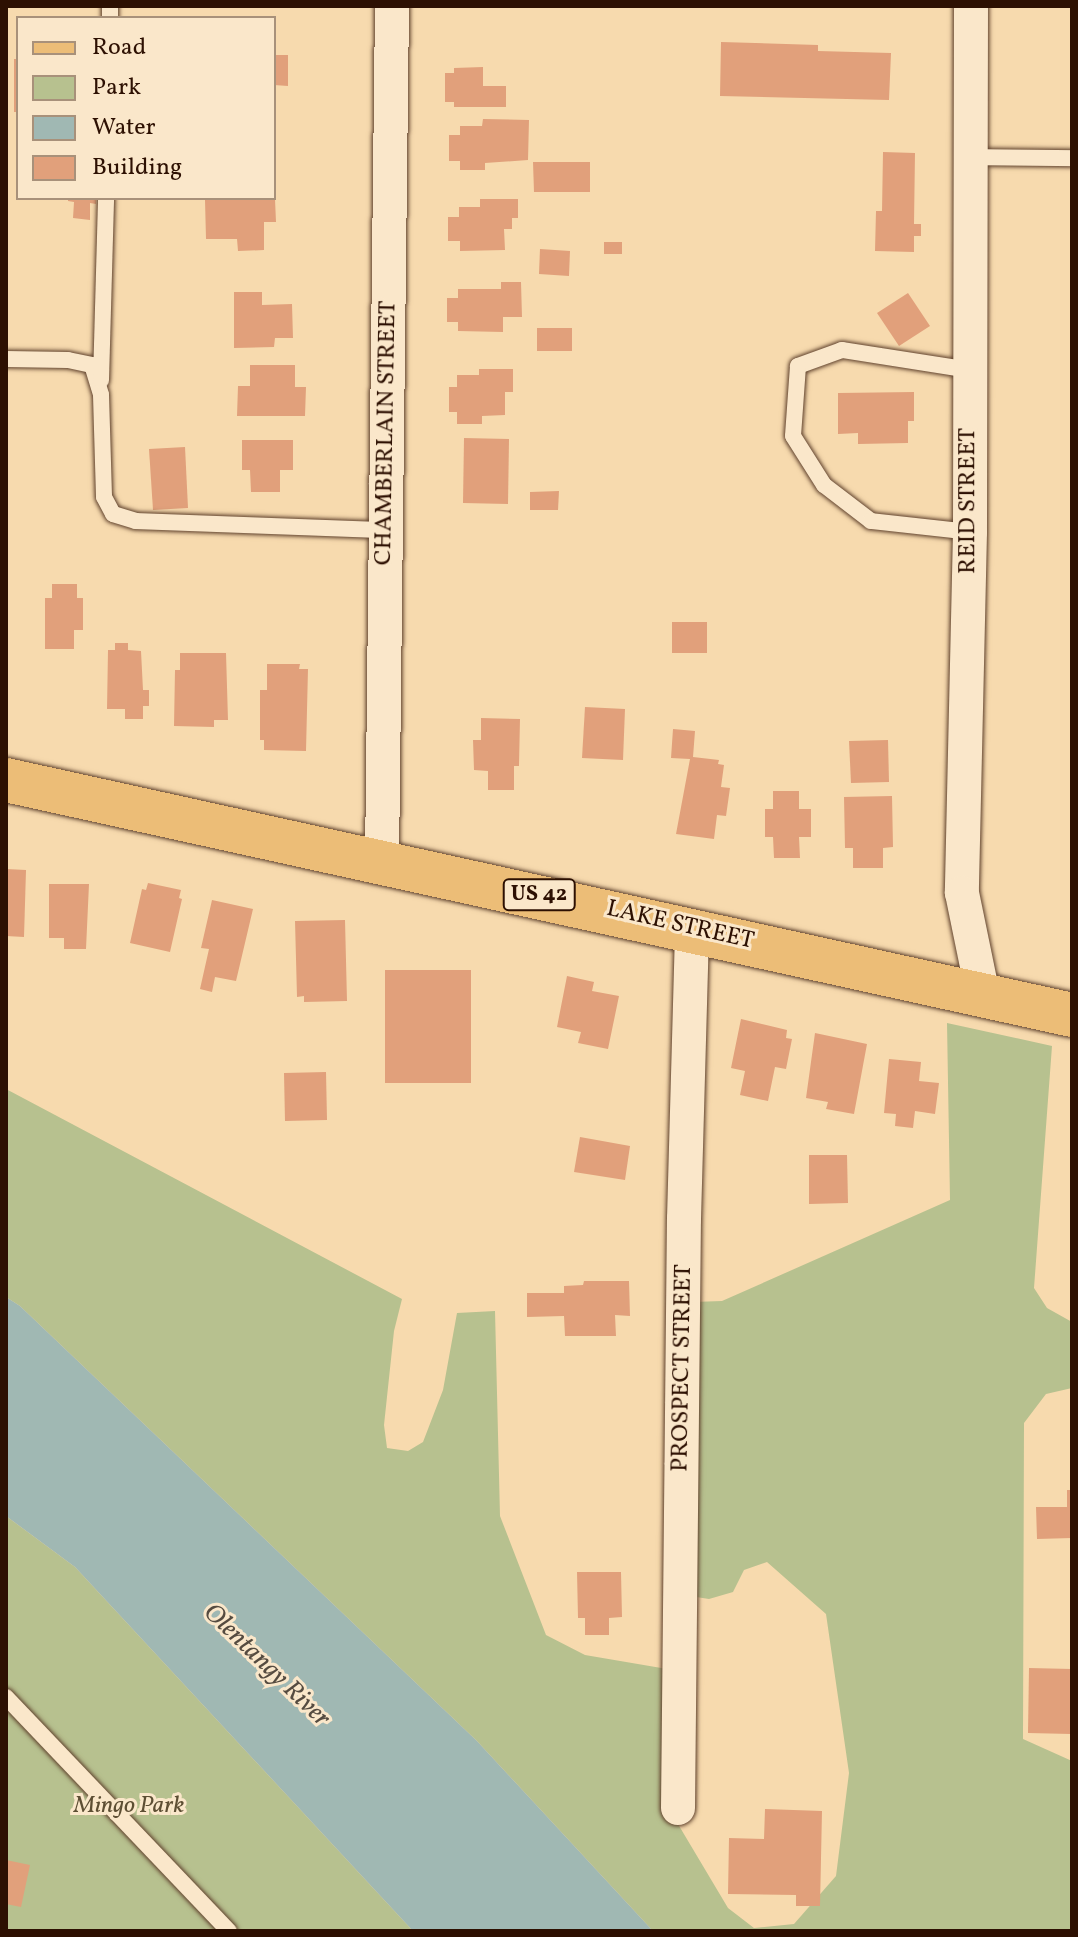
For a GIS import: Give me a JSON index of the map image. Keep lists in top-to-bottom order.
{
  "streets": {
    "main road": ["US 42", "LAKE STREET"],
    "street": ["CHAMBERLAIN STREET", "REID STREET", "PROSPECT STREET"]
  },
  "crossings": [
    ["CHAMBERLAIN STREET", "LAKE STREET"],
    ["REID STREET", "LAKE STREET"],
    ["LAKE STREET", "PROSPECT STREET"]
  ],
  "water": ["Olentangy River"],
  "parks": ["Mingo Park"],
  "legend": [
    "Road",
    "Park",
    "Water",
    "Building"
  ]
}
